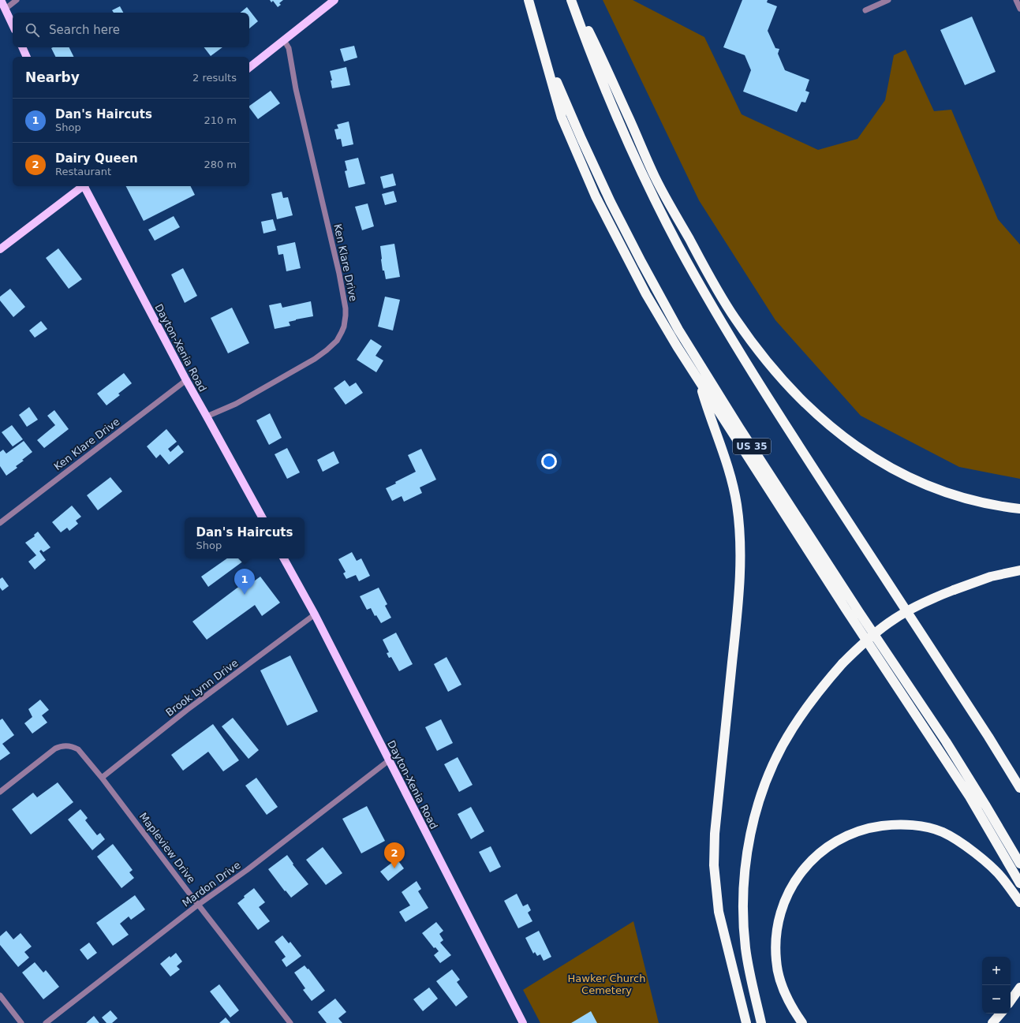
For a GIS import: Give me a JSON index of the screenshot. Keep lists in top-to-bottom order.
{
  "streets": {
    "highway": ["US 35"],
    "main road": ["Dayton-Xenia Road"],
    "street": [
      "Ken Klare Drive",
      "Brook Lynn Drive",
      "Mapleview Drive",
      "Mardon Drive"
    ]
  },
  "crossings": [
    ["Ken Klare Drive", "Dayton-Xenia Road"],
    ["Dayton-Xenia Road", "Brook Lynn Drive"],
    ["Dayton-Xenia Road", "Mardon Drive"],
    ["Brook Lynn Drive", "Mapleview Drive"],
    ["Mapleview Drive", "Mardon Drive"]
  ],
  "parks": ["Hawker Church Cemetery"],
  "page": {
    "search": "Search here",
    "heading": ["Nearby", "2 results"],
    "list": [
      {
        "mark": "1",
        "name": "Dan's Haircuts",
        "note": "Shop",
        "value": "210 m"
      },
      {
        "mark": "2",
        "name": "Dairy Queen",
        "note": "Restaurant",
        "value": "280 m"
      }
    ],
    "popup": ["Dan's Haircuts", "Shop"],
    "pins": ["1", "2"],
    "map_buttons": ["+", "−"]
  }
}
